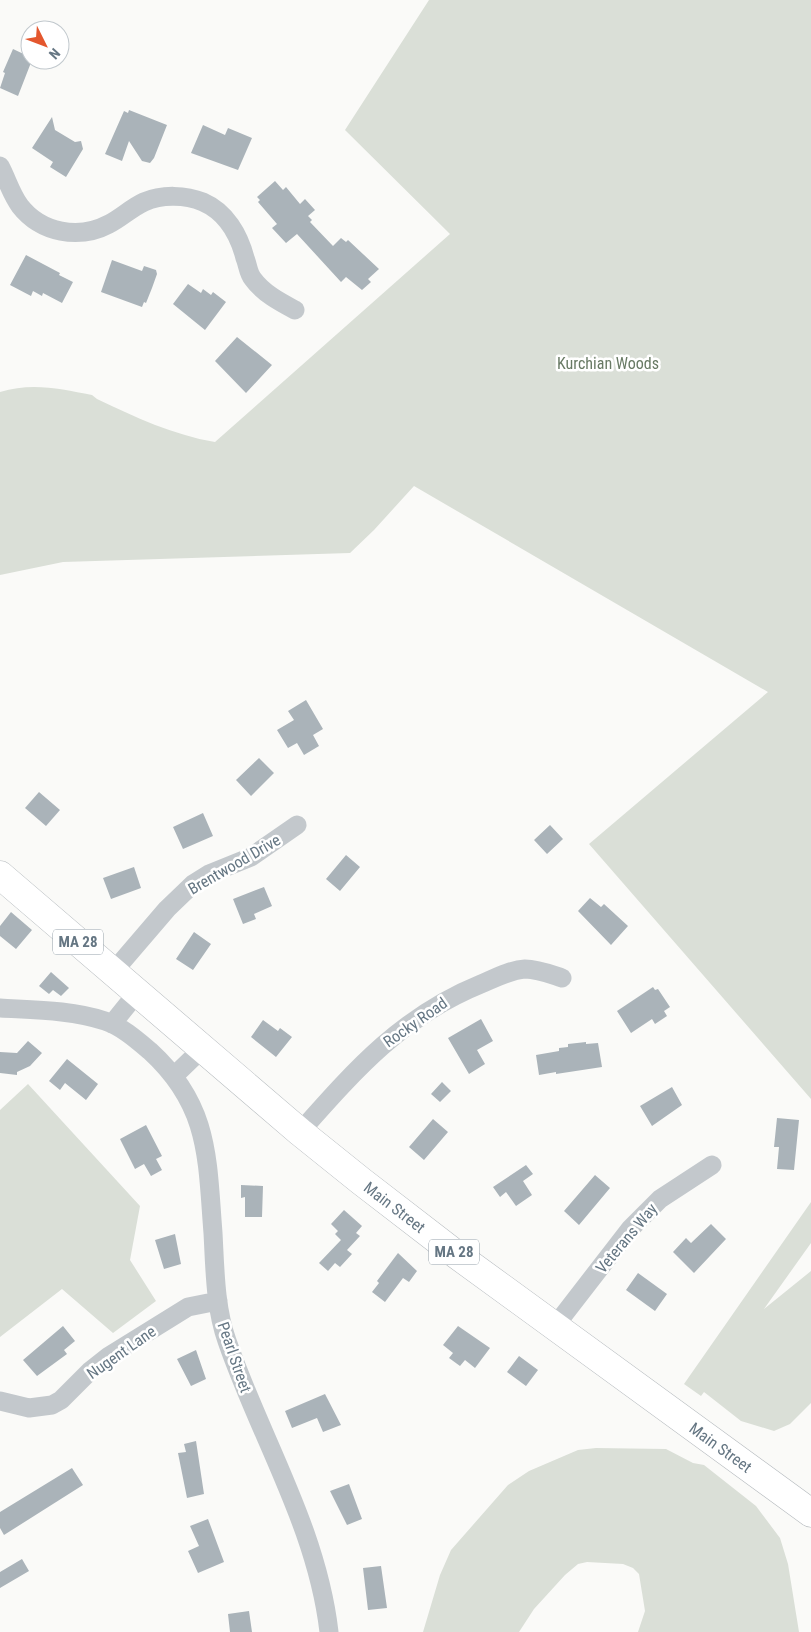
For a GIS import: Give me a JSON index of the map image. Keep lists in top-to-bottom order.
{
  "streets": {
    "main road": ["MA 28", "Main Street"],
    "street": [
      "Brentwood Drive",
      "Rocky Road",
      "Veterans Way",
      "Nugent Lane",
      "Pearl Street"
    ]
  },
  "crossings": [
    ["Brentwood Drive", "Main Street"],
    ["Rocky Road", "Main Street"],
    ["Main Street", "Veterans Way"],
    ["Nugent Lane", "Pearl Street"]
  ],
  "parks": ["Kurchian Woods"],
  "north": "bottom right"
}
